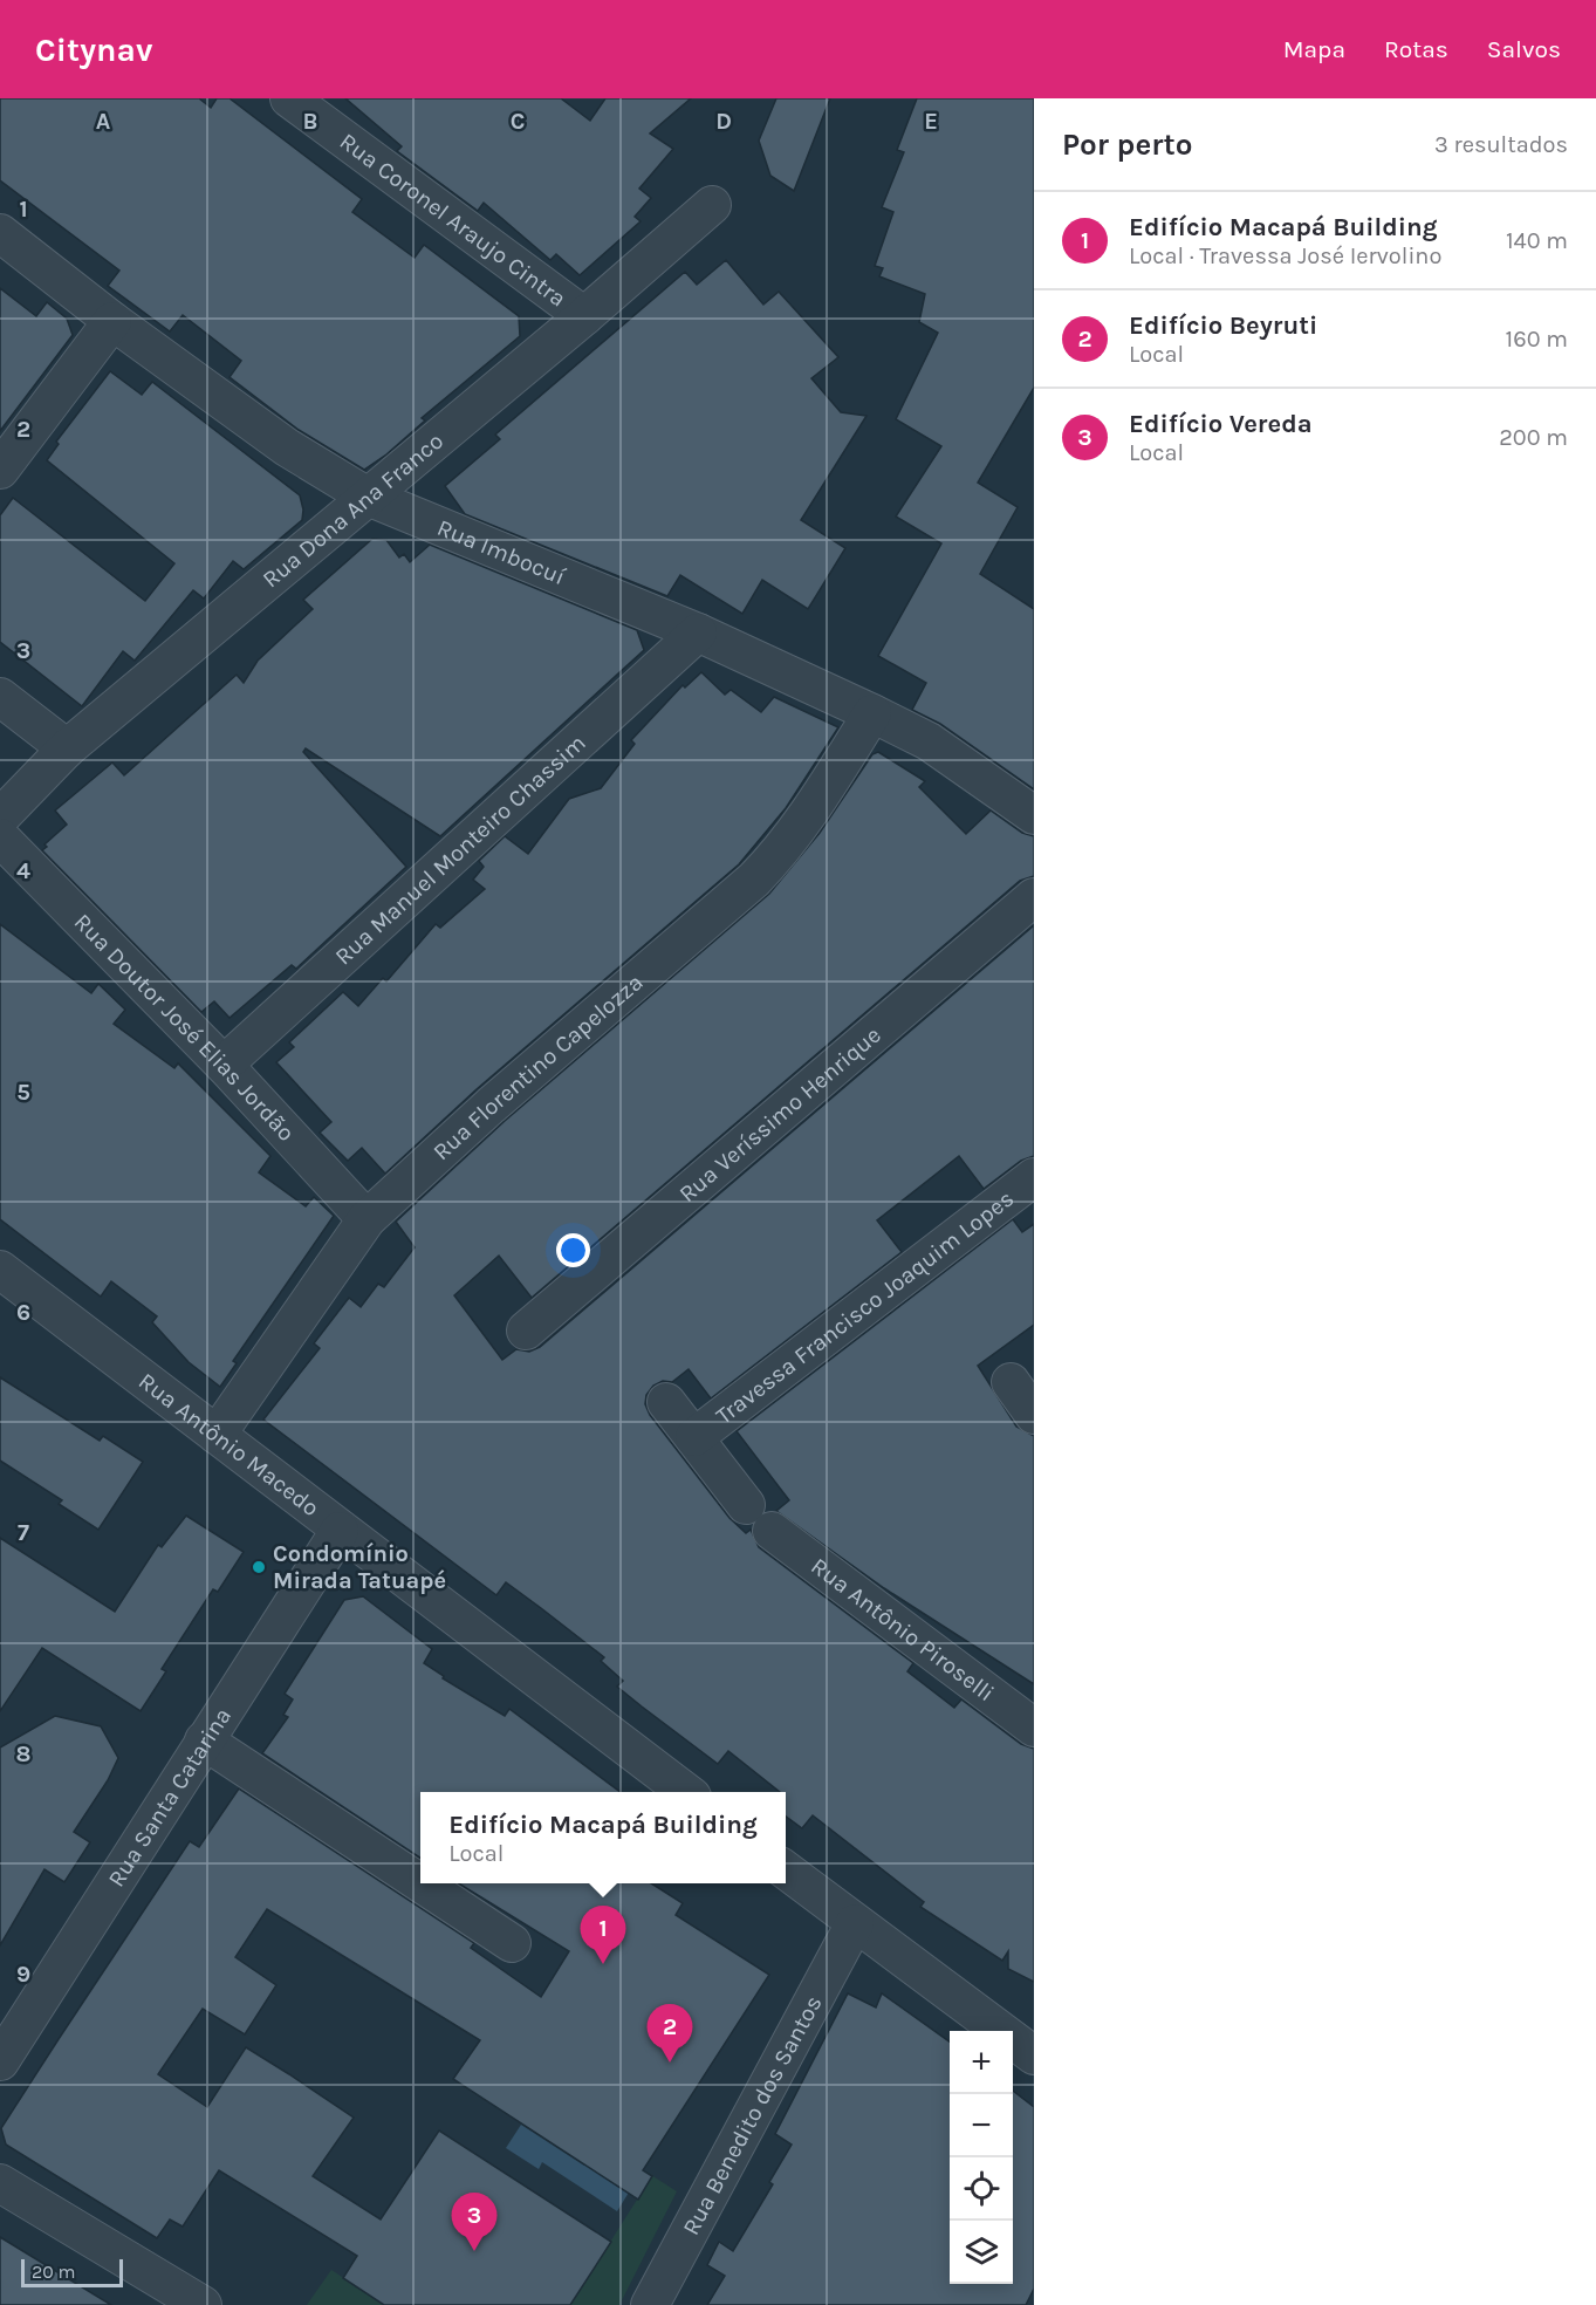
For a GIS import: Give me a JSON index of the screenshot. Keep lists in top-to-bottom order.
{
  "streets": {
    "street": [
      "Rua Coronel Araujo Cintra",
      "Rua Dona Ana Franco",
      "Rua Imbocuí",
      "Rua Manuel Monteiro Chassim",
      "Rua Doutor José Elias Jordão",
      "Rua Florentino Capelozza",
      "Rua Veríssimo Henrique",
      "Travessa Francisco Joaquim Lopes",
      "Rua Antônio Macedo",
      "Rua Antônio Piroselli",
      "Rua Santa Catarina",
      "Rua Benedito dos Santos"
    ]
  },
  "crossings": [
    ["Rua Coronel Araujo Cintra", "Rua Dona Ana Franco"],
    ["Rua Dona Ana Franco", "Rua Imbocuí"],
    ["Rua Imbocuí", "Rua Manuel Monteiro Chassim"],
    ["Rua Imbocuí", "Rua Florentino Capelozza"],
    ["Rua Manuel Monteiro Chassim", "Rua Doutor José Elias Jordão"],
    ["Rua Doutor José Elias Jordão", "Rua Florentino Capelozza"],
    ["Rua Florentino Capelozza", "Rua Antônio Macedo"],
    ["Rua Antônio Macedo", "Rua Santa Catarina"]
  ],
  "places": ["Condomínio Mirada Tatuapé"],
  "scale_bar": "20 m",
  "page": {
    "header": "Citynav",
    "nav": ["Mapa", "Rotas", "Salvos"],
    "heading": ["Por perto", "3 resultados"],
    "list": [
      {
        "mark": "1",
        "name": "Edifício Macapá Building",
        "note": "Local · Travessa José Iervolino",
        "value": "140 m"
      },
      {
        "mark": "2",
        "name": "Edifício Beyruti",
        "note": "Local",
        "value": "160 m"
      },
      {
        "mark": "3",
        "name": "Edifício Vereda",
        "note": "Local",
        "value": "200 m"
      }
    ],
    "popup": ["Edifício Macapá Building", "Local"],
    "pins": ["1", "2", "3"],
    "map_buttons": ["+", "−"],
    "scale": "20 m"
  },
  "grid": {
    "columns": [
      "A",
      "B",
      "C",
      "D",
      "E"
    ],
    "rows": [
      "1",
      "2",
      "3",
      "4",
      "5",
      "6",
      "7",
      "8",
      "9"
    ]
  }
}
